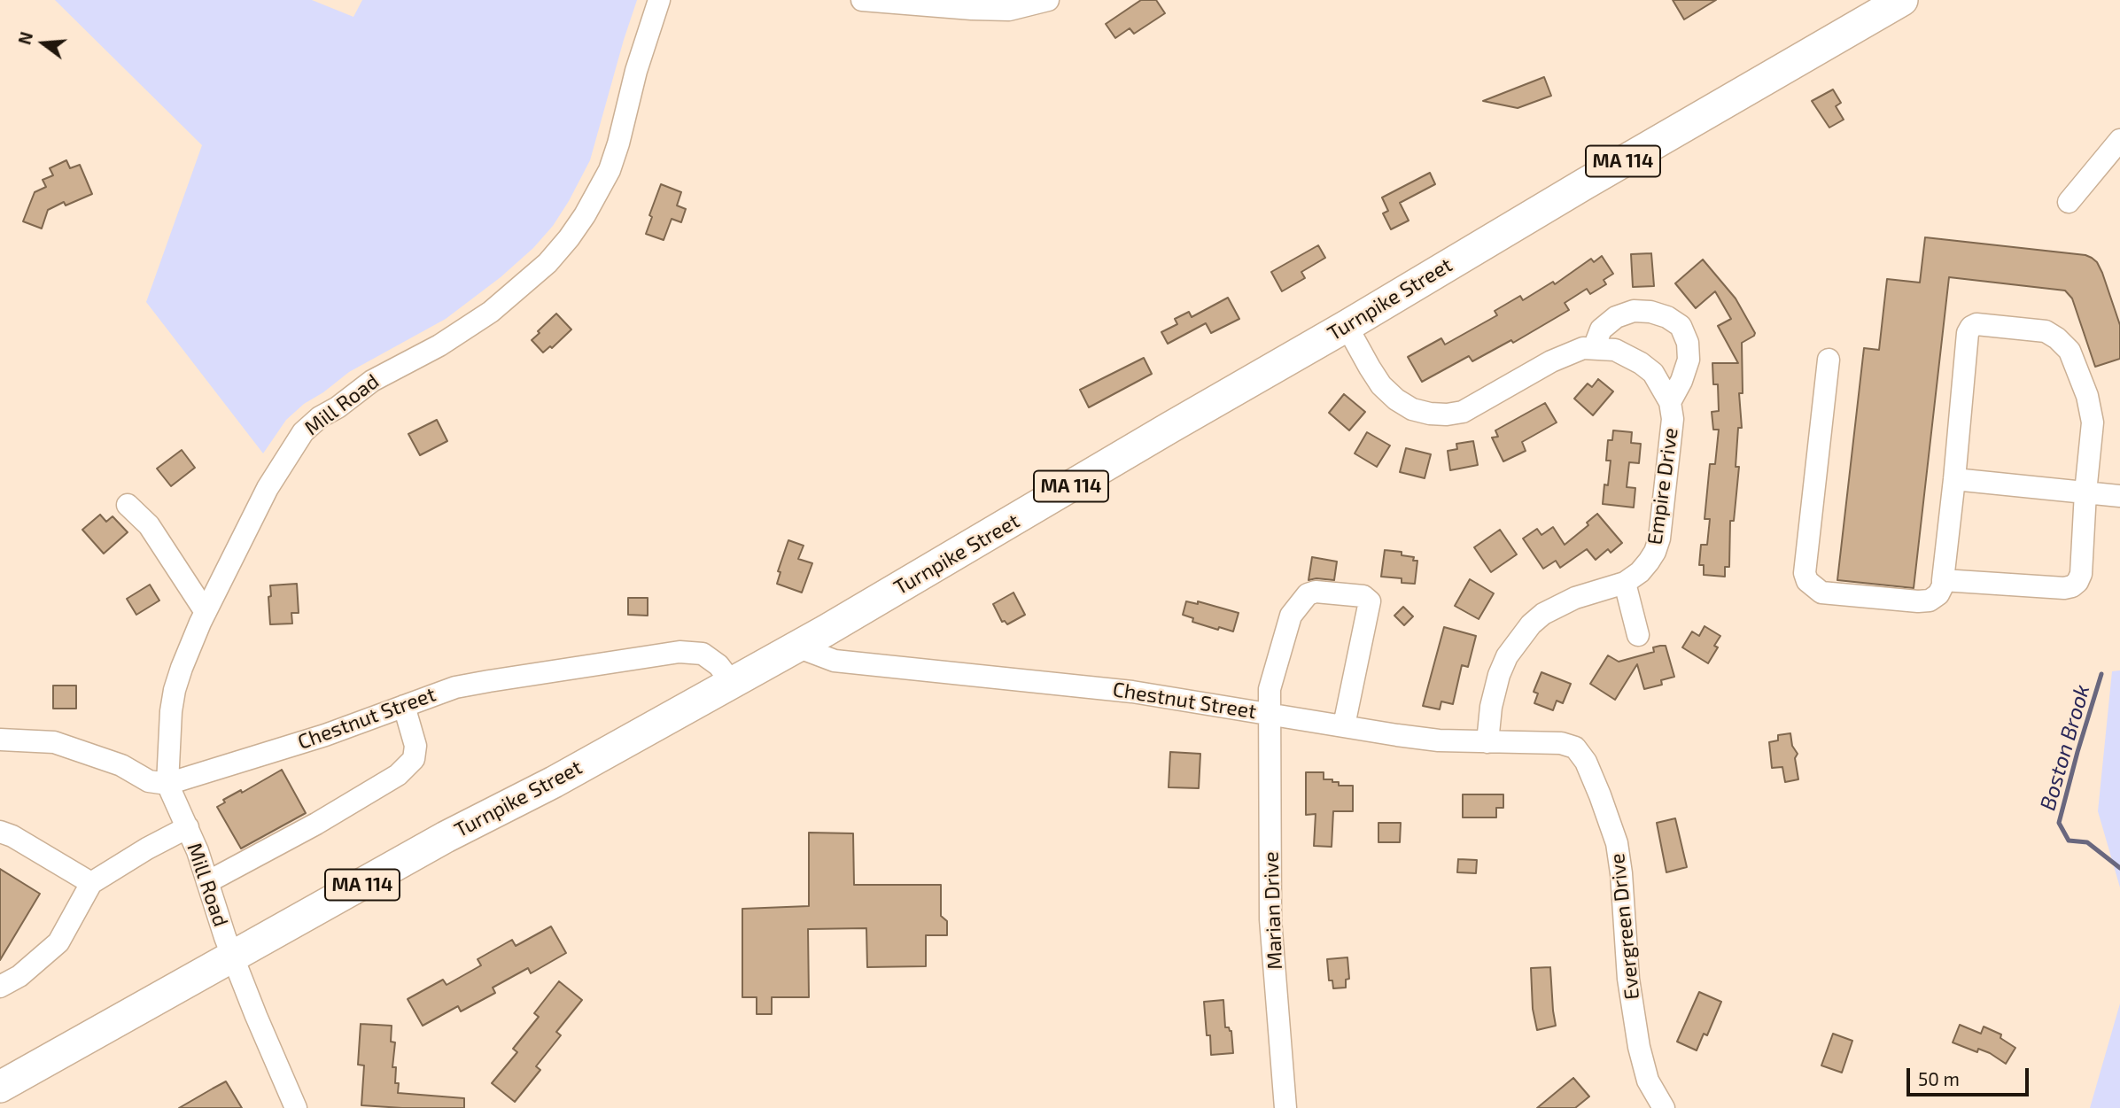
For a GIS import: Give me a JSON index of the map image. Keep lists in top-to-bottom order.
{
  "streets": {
    "highway": ["MA 114", "Turnpike Street"],
    "street": [
      "Mill Road",
      "Empire Drive",
      "Chestnut Street",
      "Marian Drive",
      "Evergreen Drive"
    ]
  },
  "crossings": [
    ["Turnpike Street", "Mill Road"],
    ["Turnpike Street", "Empire Drive"],
    ["Turnpike Street", "Chestnut Street"],
    ["Mill Road", "Chestnut Street"],
    ["Empire Drive", "Chestnut Street"],
    ["Chestnut Street", "Marian Drive"],
    ["Chestnut Street", "Evergreen Drive"]
  ],
  "water": ["Boston Brook"],
  "scale_bar": "50 m",
  "north": "left"
}
